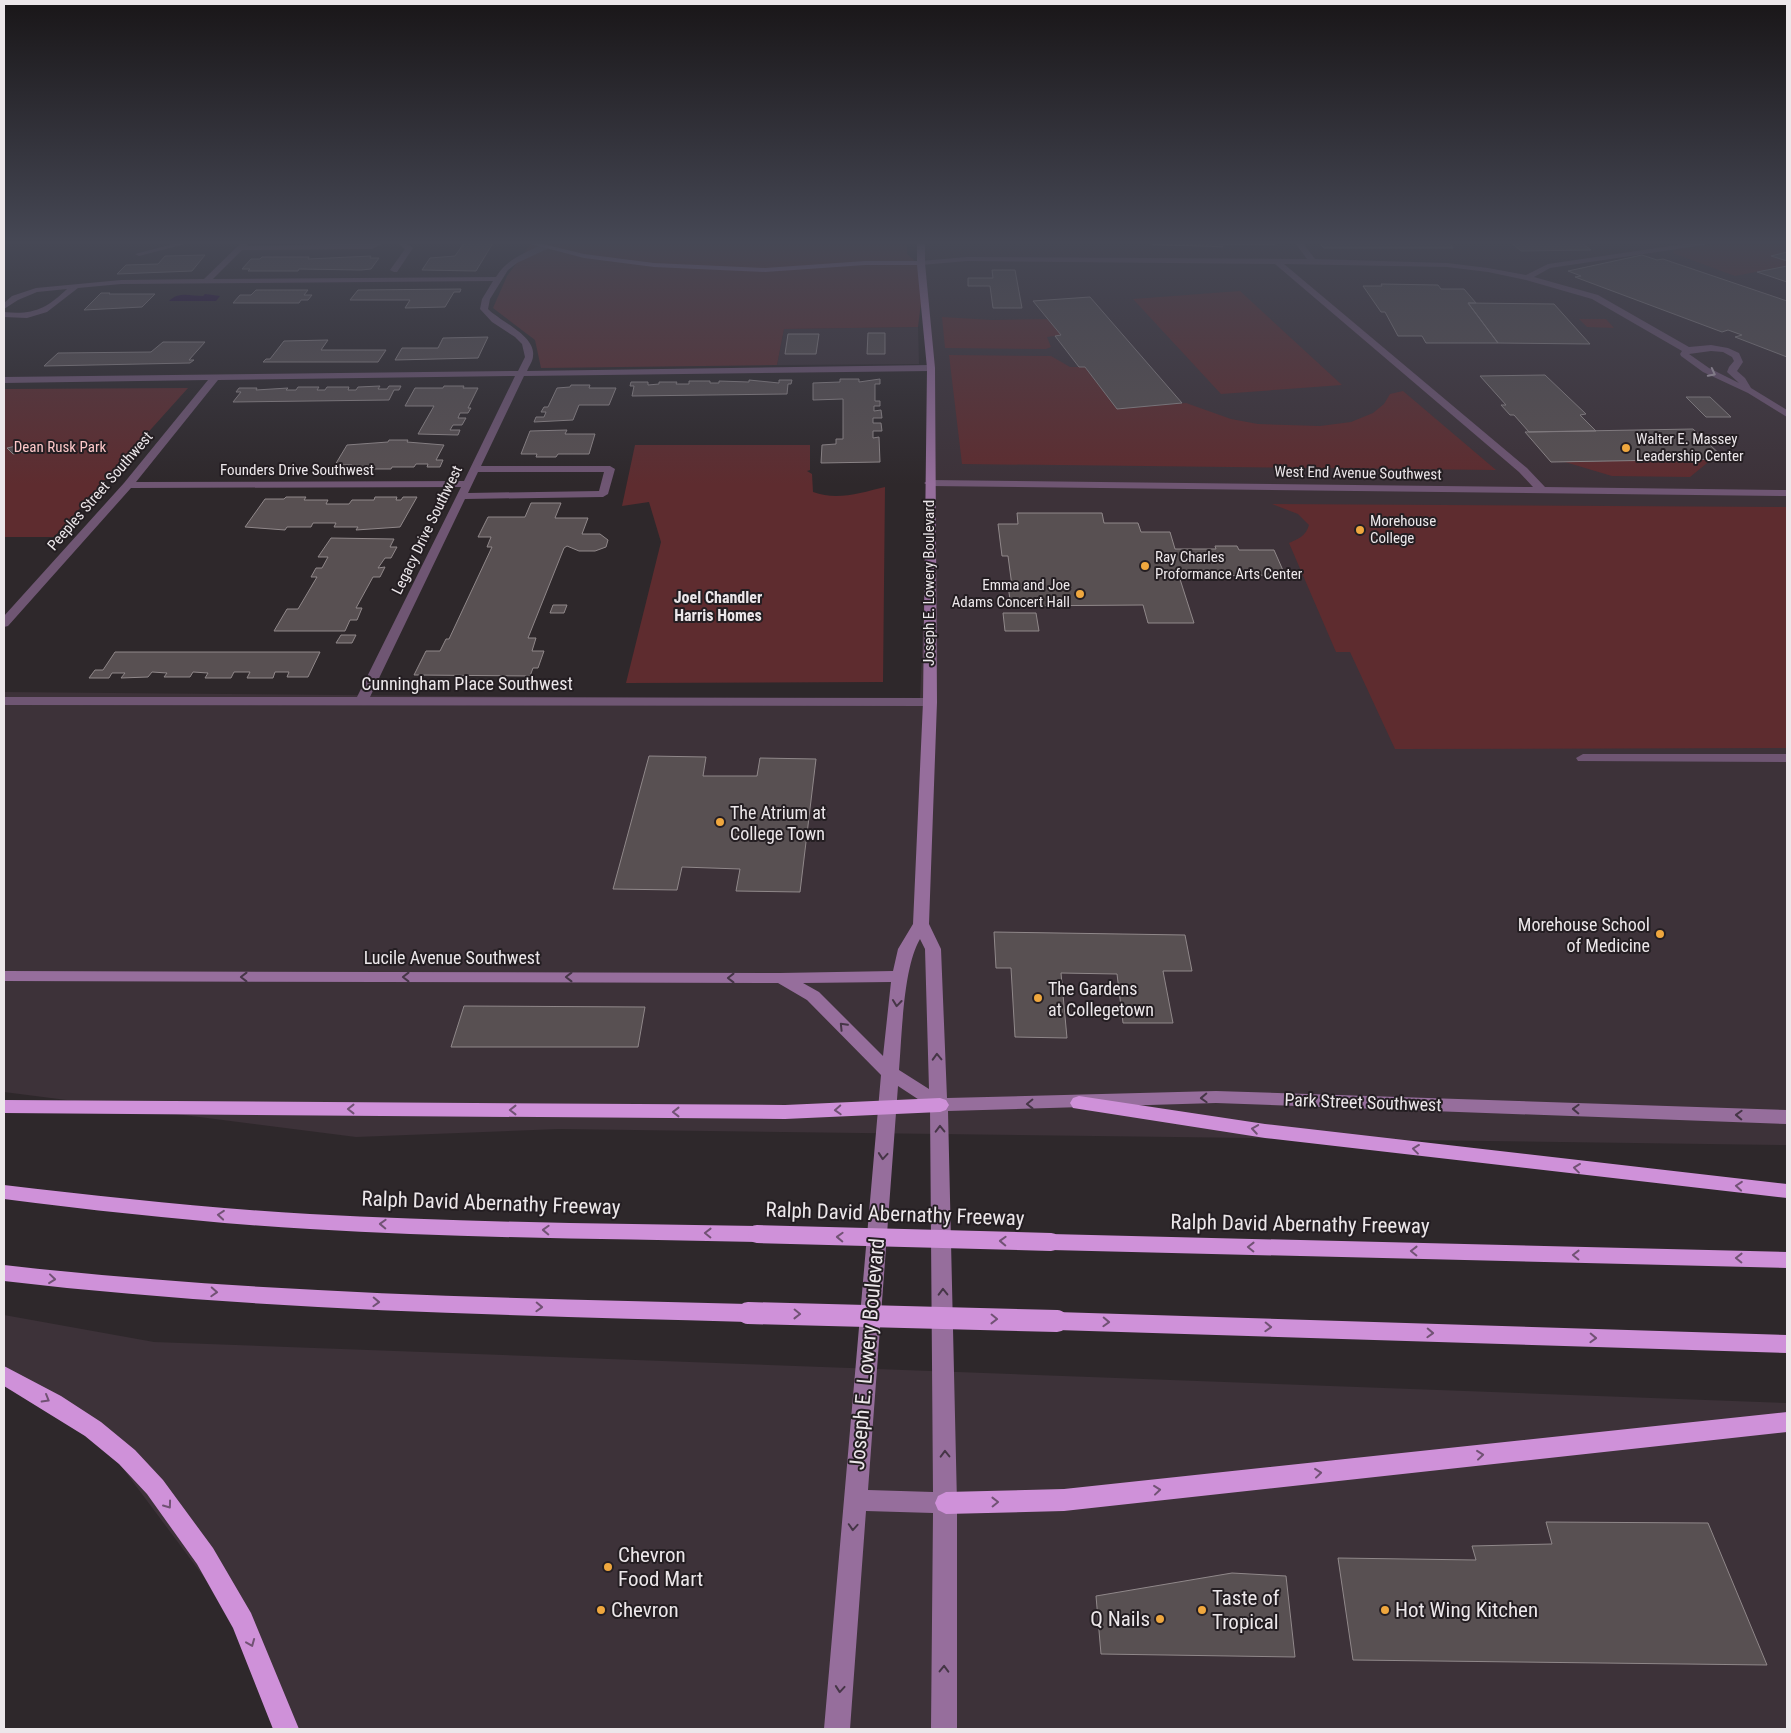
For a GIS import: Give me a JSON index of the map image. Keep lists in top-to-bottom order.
{
  "streets": {
    "highway": ["Ralph David Abernathy Freeway"],
    "main road": ["Joseph E. Lowery Boulevard", "Lucile Avenue Southwest", "Park Street Southwest"],
    "street": [
      "Founders Drive Southwest",
      "West End Avenue Southwest",
      "Peeples Street Southwest",
      "Legacy Drive Southwest",
      "Cunningham Place Southwest"
    ]
  },
  "crossings": [
    ["Founders Drive Southwest", "Peeples Street Southwest"],
    ["Founders Drive Southwest", "Legacy Drive Southwest"],
    ["West End Avenue Southwest", "Joseph E. Lowery Boulevard"],
    ["Legacy Drive Southwest", "Cunningham Place Southwest"],
    ["Joseph E. Lowery Boulevard", "Cunningham Place Southwest"],
    ["Joseph E. Lowery Boulevard", "Lucile Avenue Southwest"],
    ["Joseph E. Lowery Boulevard", "Park Street Southwest"]
  ],
  "one_way": ["Lucile Avenue Southwest", "Park Street Southwest"],
  "districts": ["Joel Chandler Harris Homes"],
  "parks": ["Dean Rusk Park"],
  "places": [
    "Walter E. Massey Leadership Center",
    "Morehouse College",
    "Ray Charles Proformance Arts Center",
    "Emma and Joe Adams Concert Hall",
    "The Atrium at College Town",
    "Morehouse School of Medicine",
    "The Gardens at Collegetown",
    "Chevron Food Mart",
    "Chevron",
    "Taste of Tropical",
    "Hot Wing Kitchen",
    "Q Nails"
  ]
}
